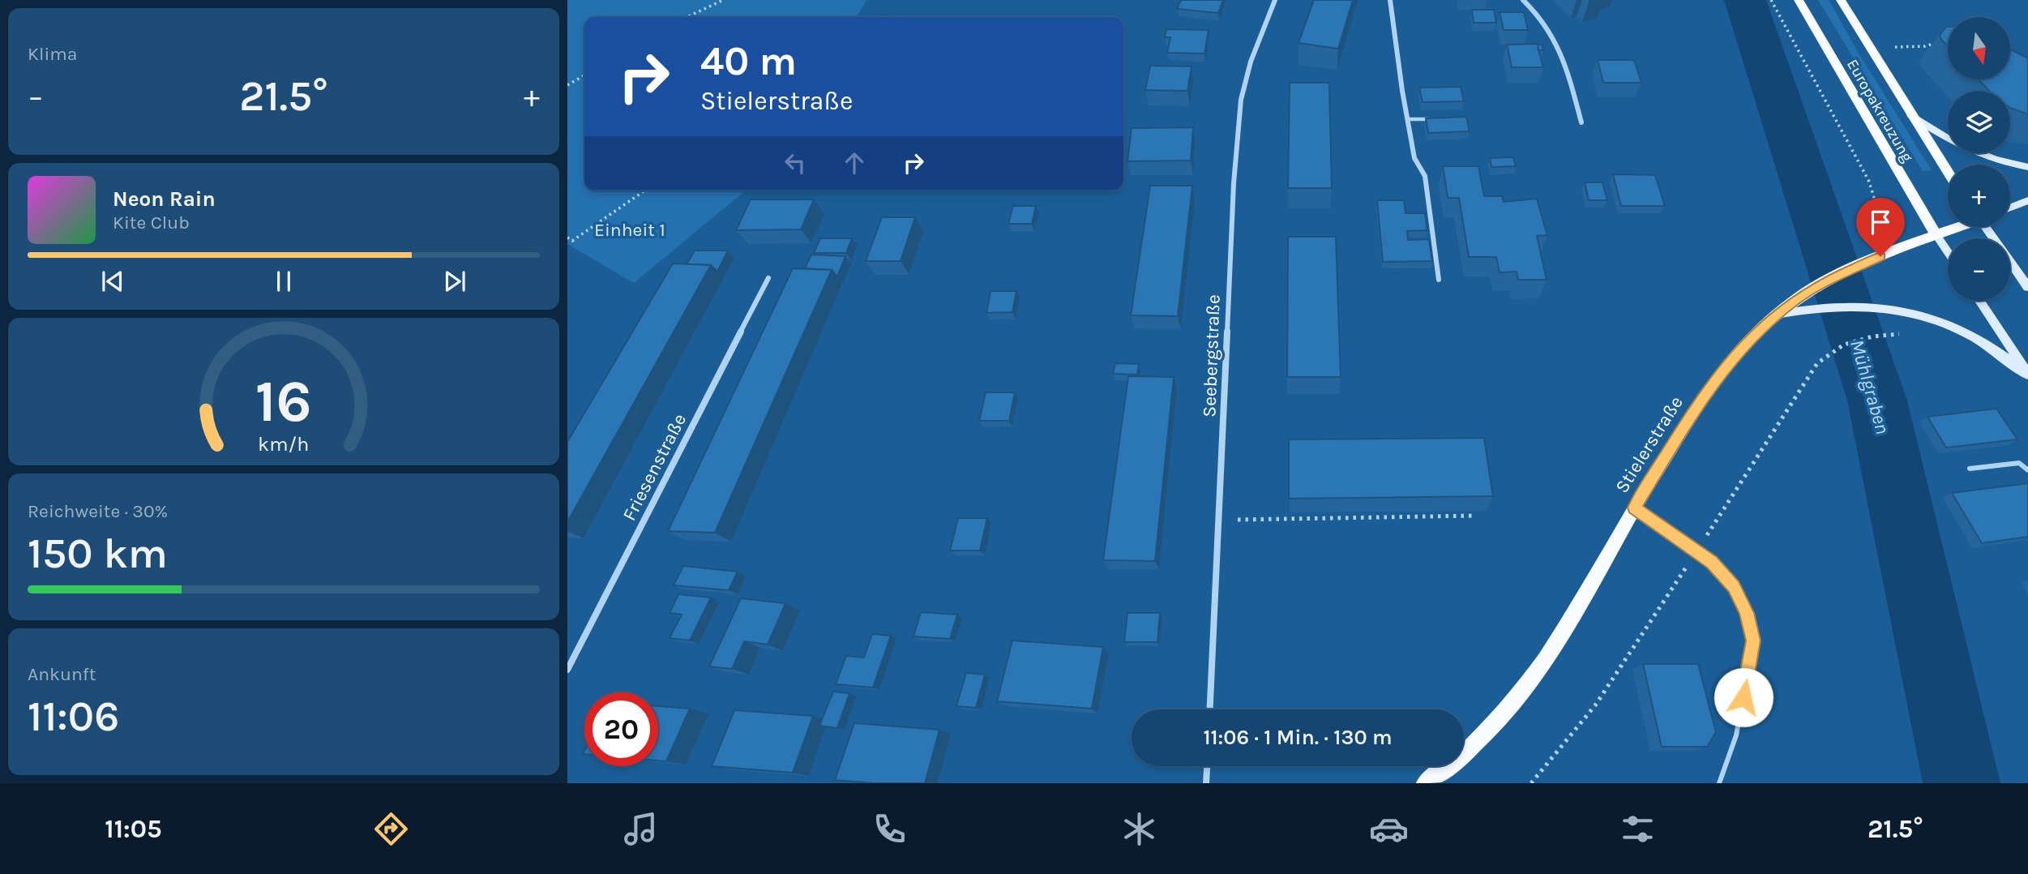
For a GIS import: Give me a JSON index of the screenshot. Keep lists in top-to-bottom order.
{
  "streets": {
    "main road": ["Europakreuzung", "Stielerstraße"],
    "street": ["Seebergstraße", "Friesenstraße"]
  },
  "crossings": [
    ["Europakreuzung", "Stielerstraße"]
  ],
  "water": ["Mühlgraben"],
  "parks": ["Einheit 1"],
  "north": "bottom",
  "page": {
    "tile": [
      "Klima",
      ["Reichweite · 30%", "150 km"],
      ["Ankunft", "11:06"]
    ],
    "map_buttons": ["+", "−"],
    "turn": ["40 m", "Stielerstraße"],
    "heat": ["−", "21.5°", "+"],
    "song": ["Neon Rain", "Kite Club"],
    "limit": "20",
    "trip": "11:06 · 1 Min. · 130 m",
    "tabs": ["11:05", "21.5°"],
    "gauge": ["16", "km/h"]
  }
}
